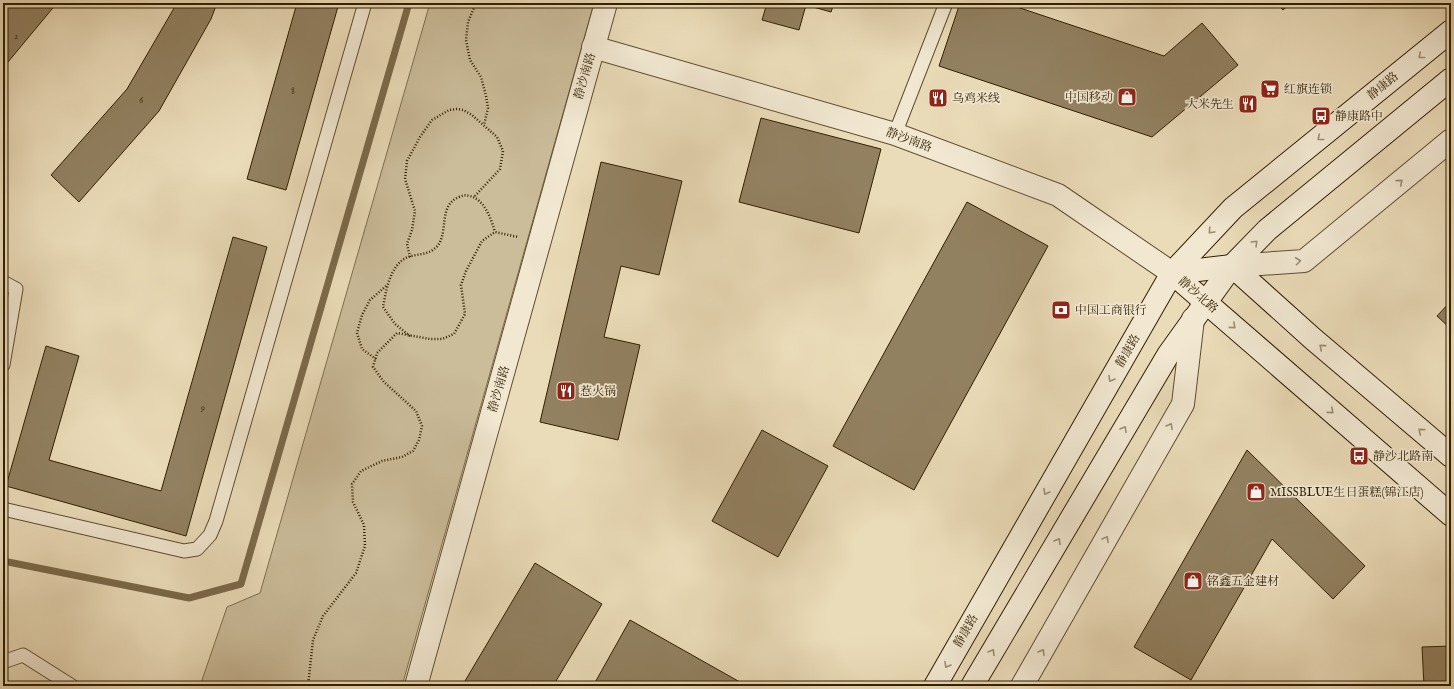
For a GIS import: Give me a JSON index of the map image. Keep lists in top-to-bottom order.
{
  "streets": {
    "street": ["静沙南路", "静康路", "静沙北路"]
  },
  "crossings": [
    ["静沙南路", "静康路"],
    ["静沙南路", "静沙北路"],
    ["静康路", "静沙北路"]
  ],
  "one_way": ["静沙北路"],
  "places": {
    "supermarket": ["红旗连锁"],
    "shop": ["中国移动", "MISSBLUE生日蛋糕(锦江店)", "铭鑫五金建材"],
    "restaurant": ["乌鸡米线", "大米先生", "惹火锅"],
    "bus stop": ["静康路中", "静沙北路南"],
    "bank": ["中国工商银行"]
  },
  "house_numbers": [
    "2",
    "8",
    "6",
    "9"
  ]
}
